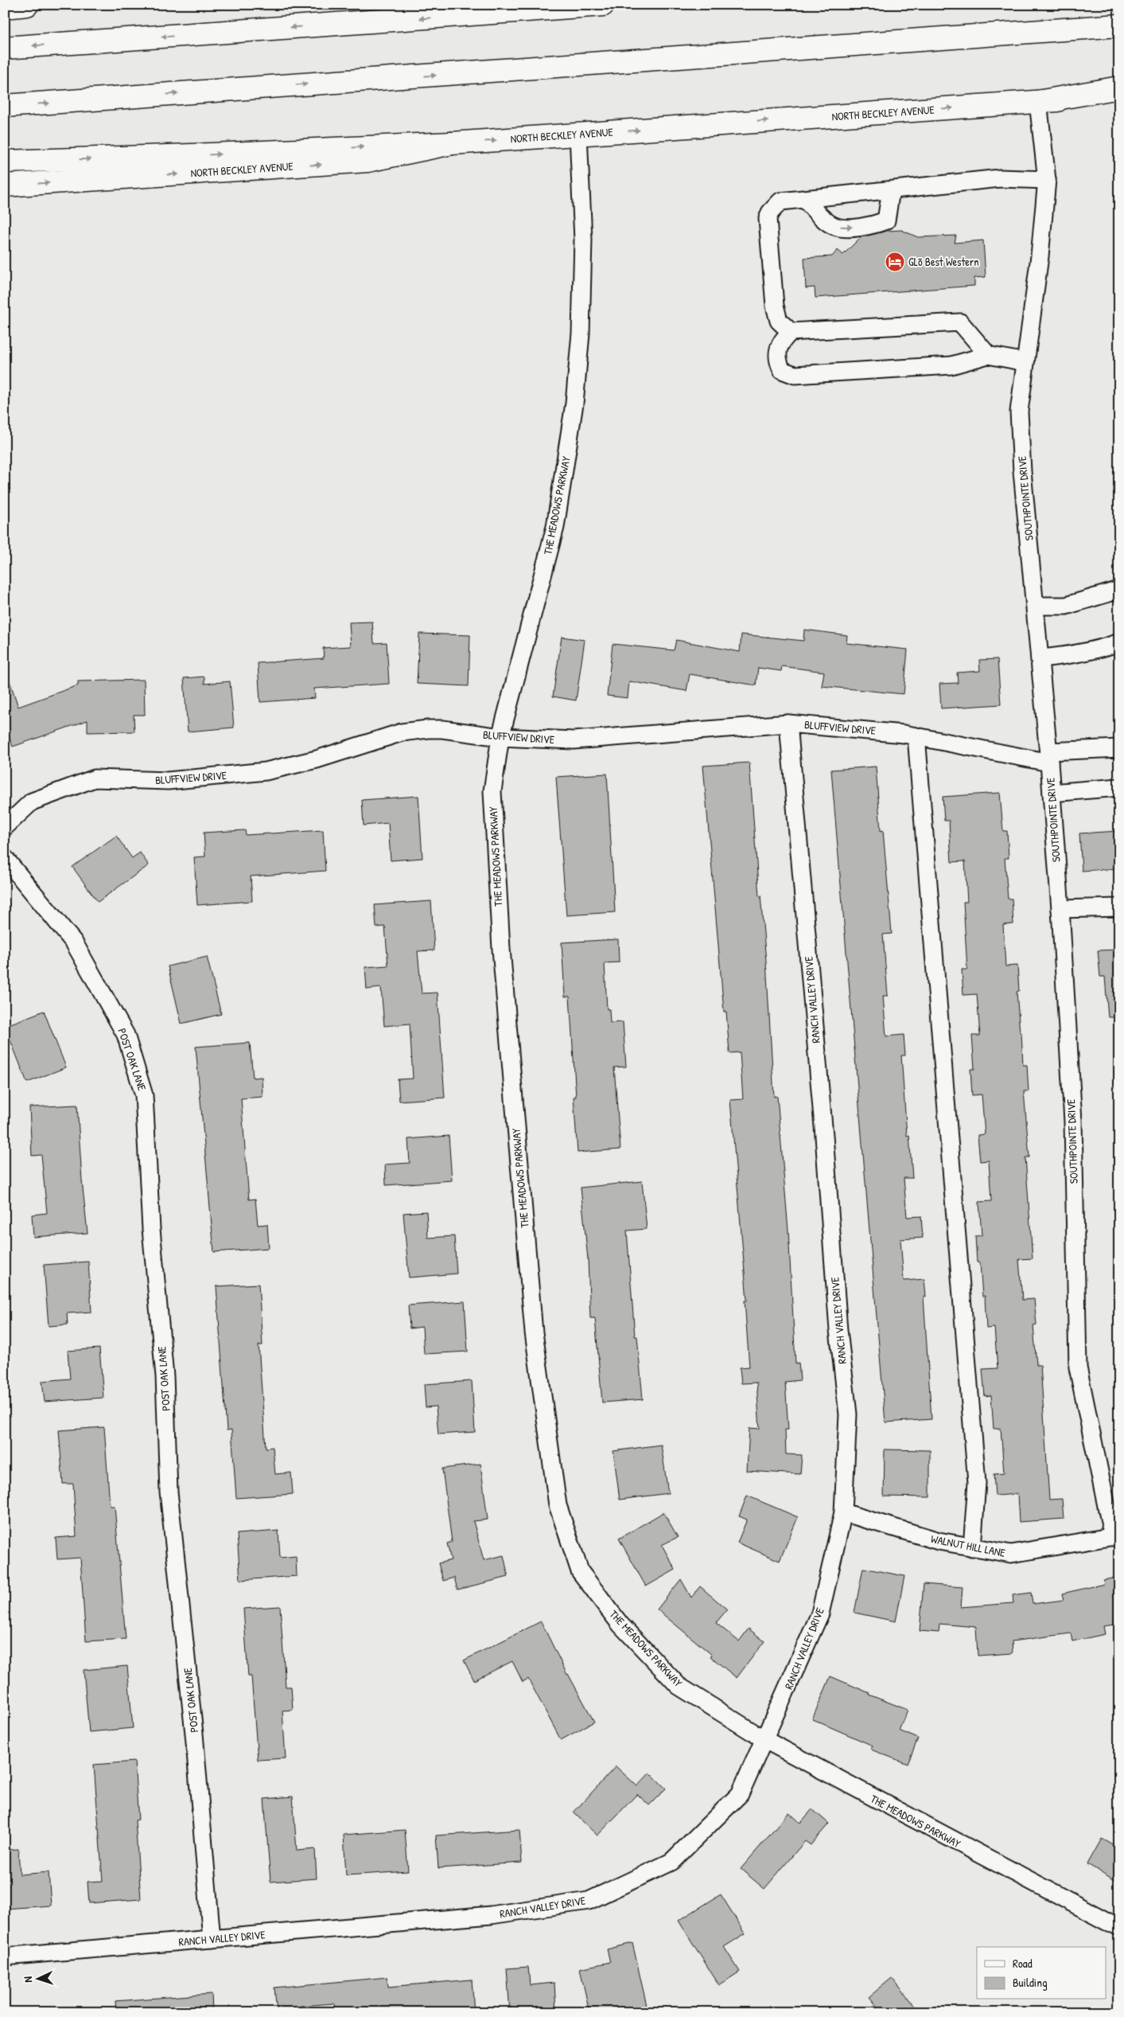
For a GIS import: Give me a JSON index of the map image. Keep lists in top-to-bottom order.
{
  "streets": {
    "main road": ["NORTH BECKLEY AVENUE"],
    "street": [
      "SOUTHPOINTE DRIVE",
      "THE MEADOWS PARKWAY",
      "BLUFFVIEW DRIVE",
      "RANCH VALLEY DRIVE",
      "POST OAK LANE",
      "WALNUT HILL LANE"
    ]
  },
  "crossings": [
    ["NORTH BECKLEY AVENUE", "SOUTHPOINTE DRIVE"],
    ["NORTH BECKLEY AVENUE", "THE MEADOWS PARKWAY"],
    ["SOUTHPOINTE DRIVE", "BLUFFVIEW DRIVE"],
    ["SOUTHPOINTE DRIVE", "WALNUT HILL LANE"],
    ["THE MEADOWS PARKWAY", "BLUFFVIEW DRIVE"],
    ["THE MEADOWS PARKWAY", "RANCH VALLEY DRIVE"],
    ["BLUFFVIEW DRIVE", "RANCH VALLEY DRIVE"],
    ["RANCH VALLEY DRIVE", "POST OAK LANE"],
    ["RANCH VALLEY DRIVE", "WALNUT HILL LANE"]
  ],
  "places": {
    "hotel": ["GLō Best Western"]
  },
  "legend": ["Road", "Building"],
  "north": "left"
}
